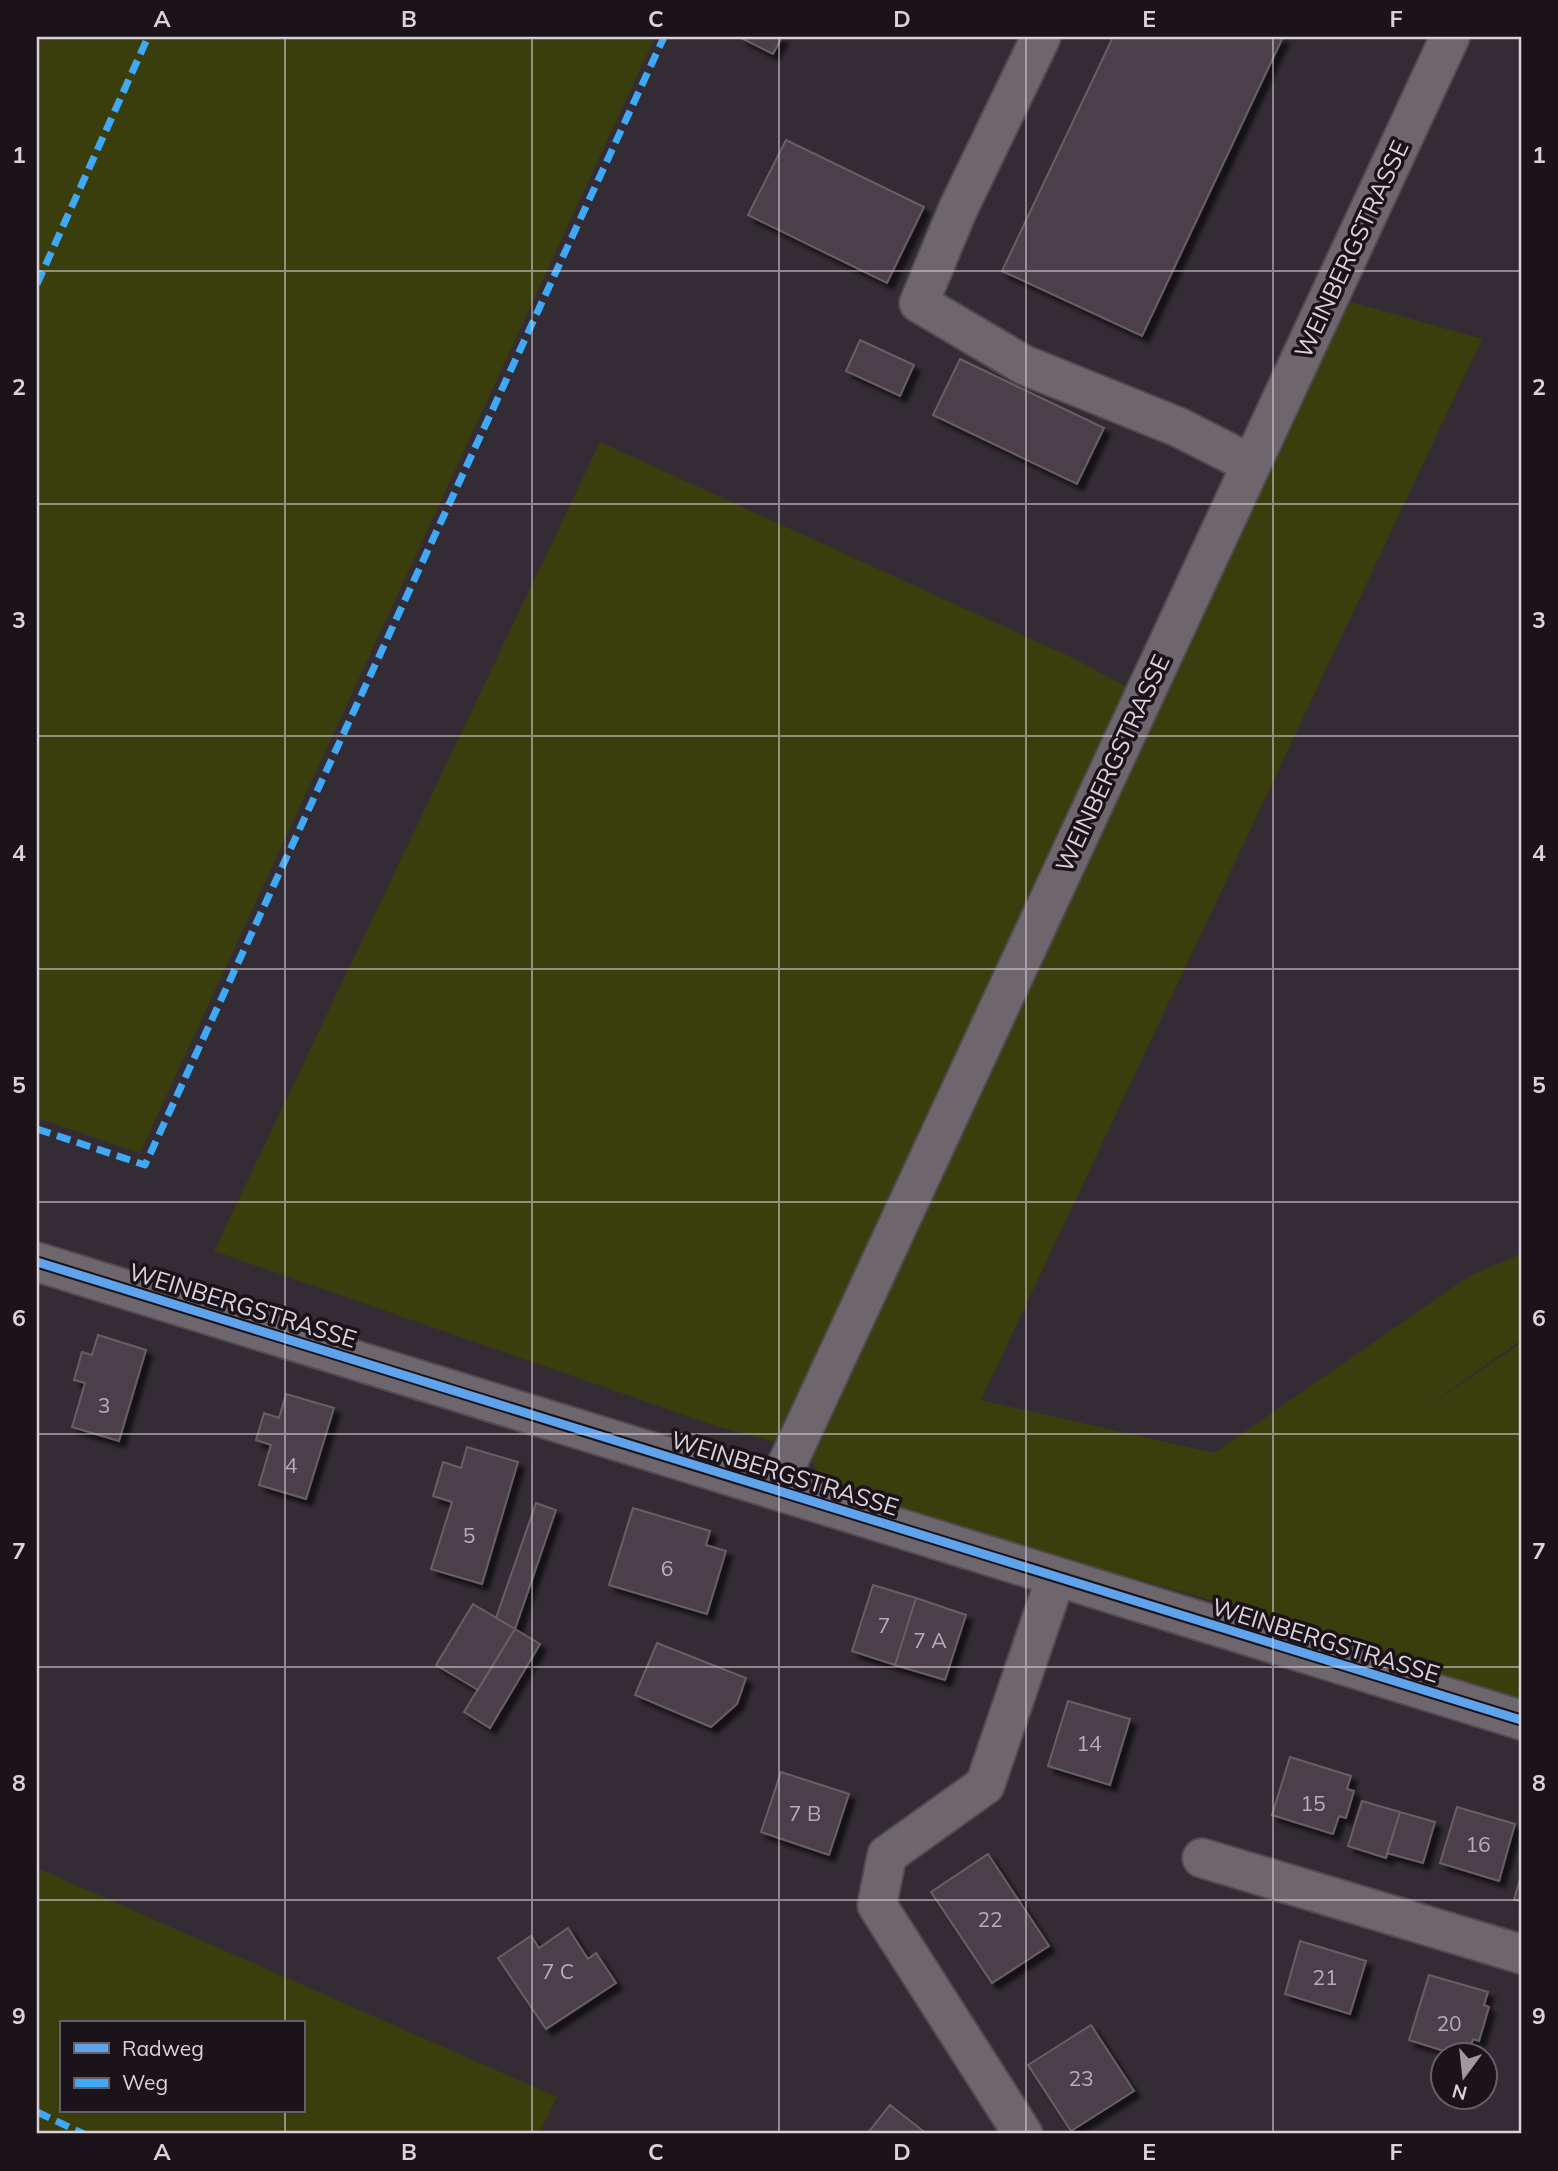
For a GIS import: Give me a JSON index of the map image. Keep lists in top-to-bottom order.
{
  "streets": {
    "street": ["WEINBERGSTRASSE"]
  },
  "house_numbers": [
    "3",
    "4",
    "5",
    "6",
    "7",
    "7 A",
    "14",
    "15",
    "7 B",
    "16",
    "22",
    "7 C",
    "21",
    "20",
    "23"
  ],
  "legend": ["Radweg", "Weg"],
  "north": "bottom",
  "grid": {
    "columns": [
      "A",
      "B",
      "C",
      "D",
      "E",
      "F"
    ],
    "rows": [
      "1",
      "2",
      "3",
      "4",
      "5",
      "6",
      "7",
      "8",
      "9"
    ]
  }
}
